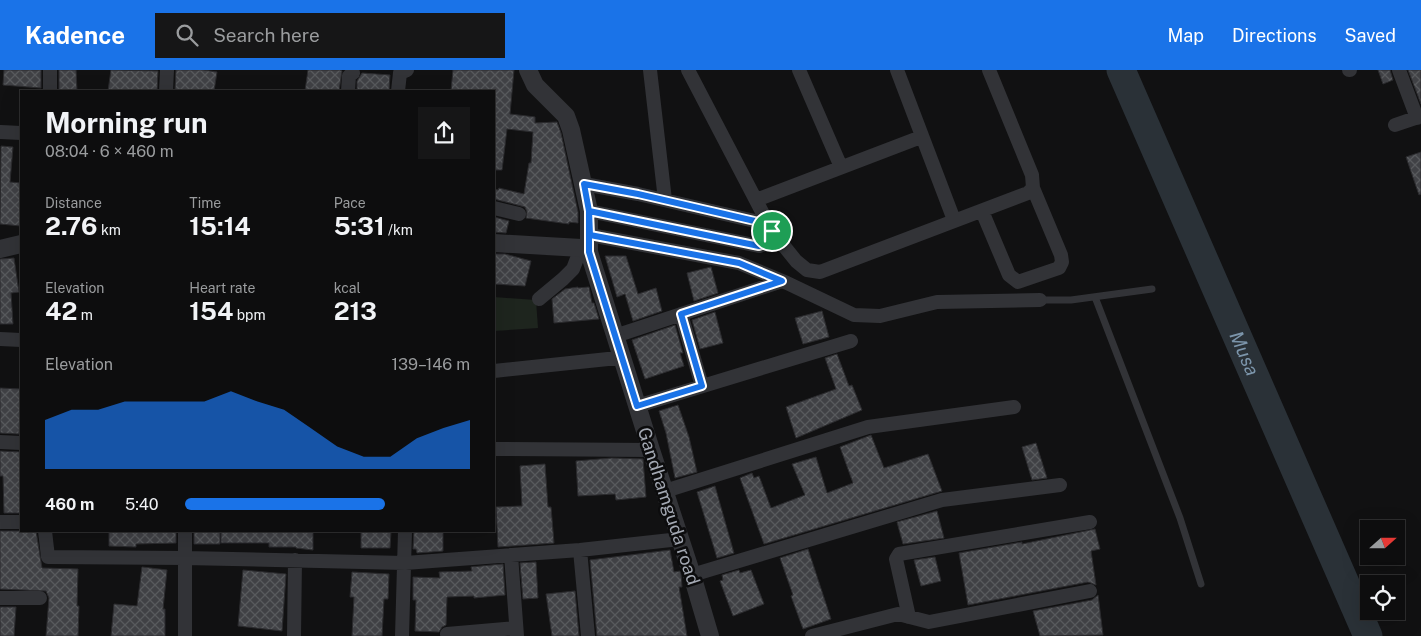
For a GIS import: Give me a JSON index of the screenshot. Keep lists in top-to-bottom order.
{
  "streets": {
    "street": ["Gandhamguda road"]
  },
  "water": ["Musa"],
  "north": "right",
  "page": {
    "header": "Kadence",
    "search": "Search here",
    "nav": ["Map", "Directions", "Saved"],
    "heading": ["Morning run", "08:04 · 6 × 460 m"],
    "stats": [
      ["Distance", "2.76 km"],
      ["Time", "15:14"],
      ["Pace", "5:31 /km"],
      ["Elevation", "42 m"],
      ["Heart rate", "154 bpm"],
      ["kcal", "213"]
    ],
    "chart": ["Elevation", "139–146 m"],
    "list": [
      {
        "name": "460 m",
        "note": "5:40"
      }
    ]
  }
}
